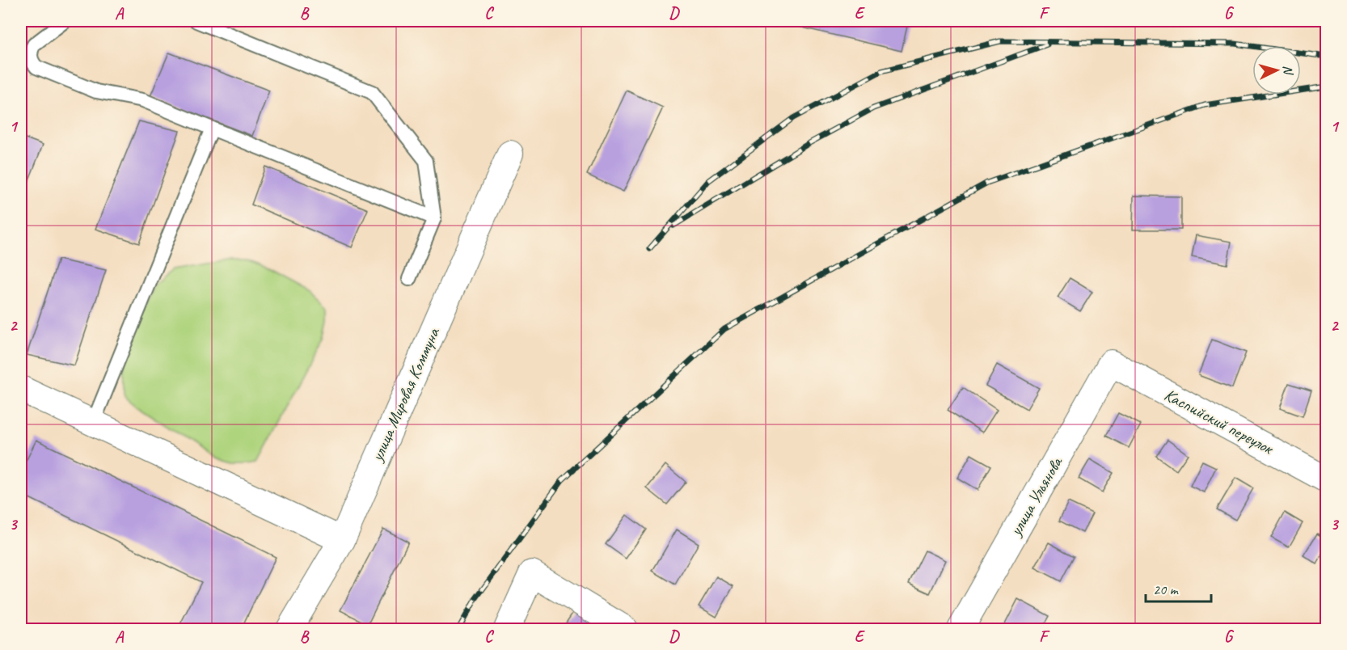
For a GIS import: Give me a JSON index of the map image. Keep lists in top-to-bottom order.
{
  "streets": {
    "street": ["улица Мировая Коммуна", "Каспийский переулок", "улица Ульянова"]
  },
  "crossings": [
    ["Каспийский переулок", "улица Ульянова"]
  ],
  "scale_bar": "20 m",
  "north": "right",
  "grid": {
    "columns": [
      "A",
      "B",
      "C",
      "D",
      "E",
      "F",
      "G"
    ],
    "rows": ["1", "2", "3"]
  }
}
